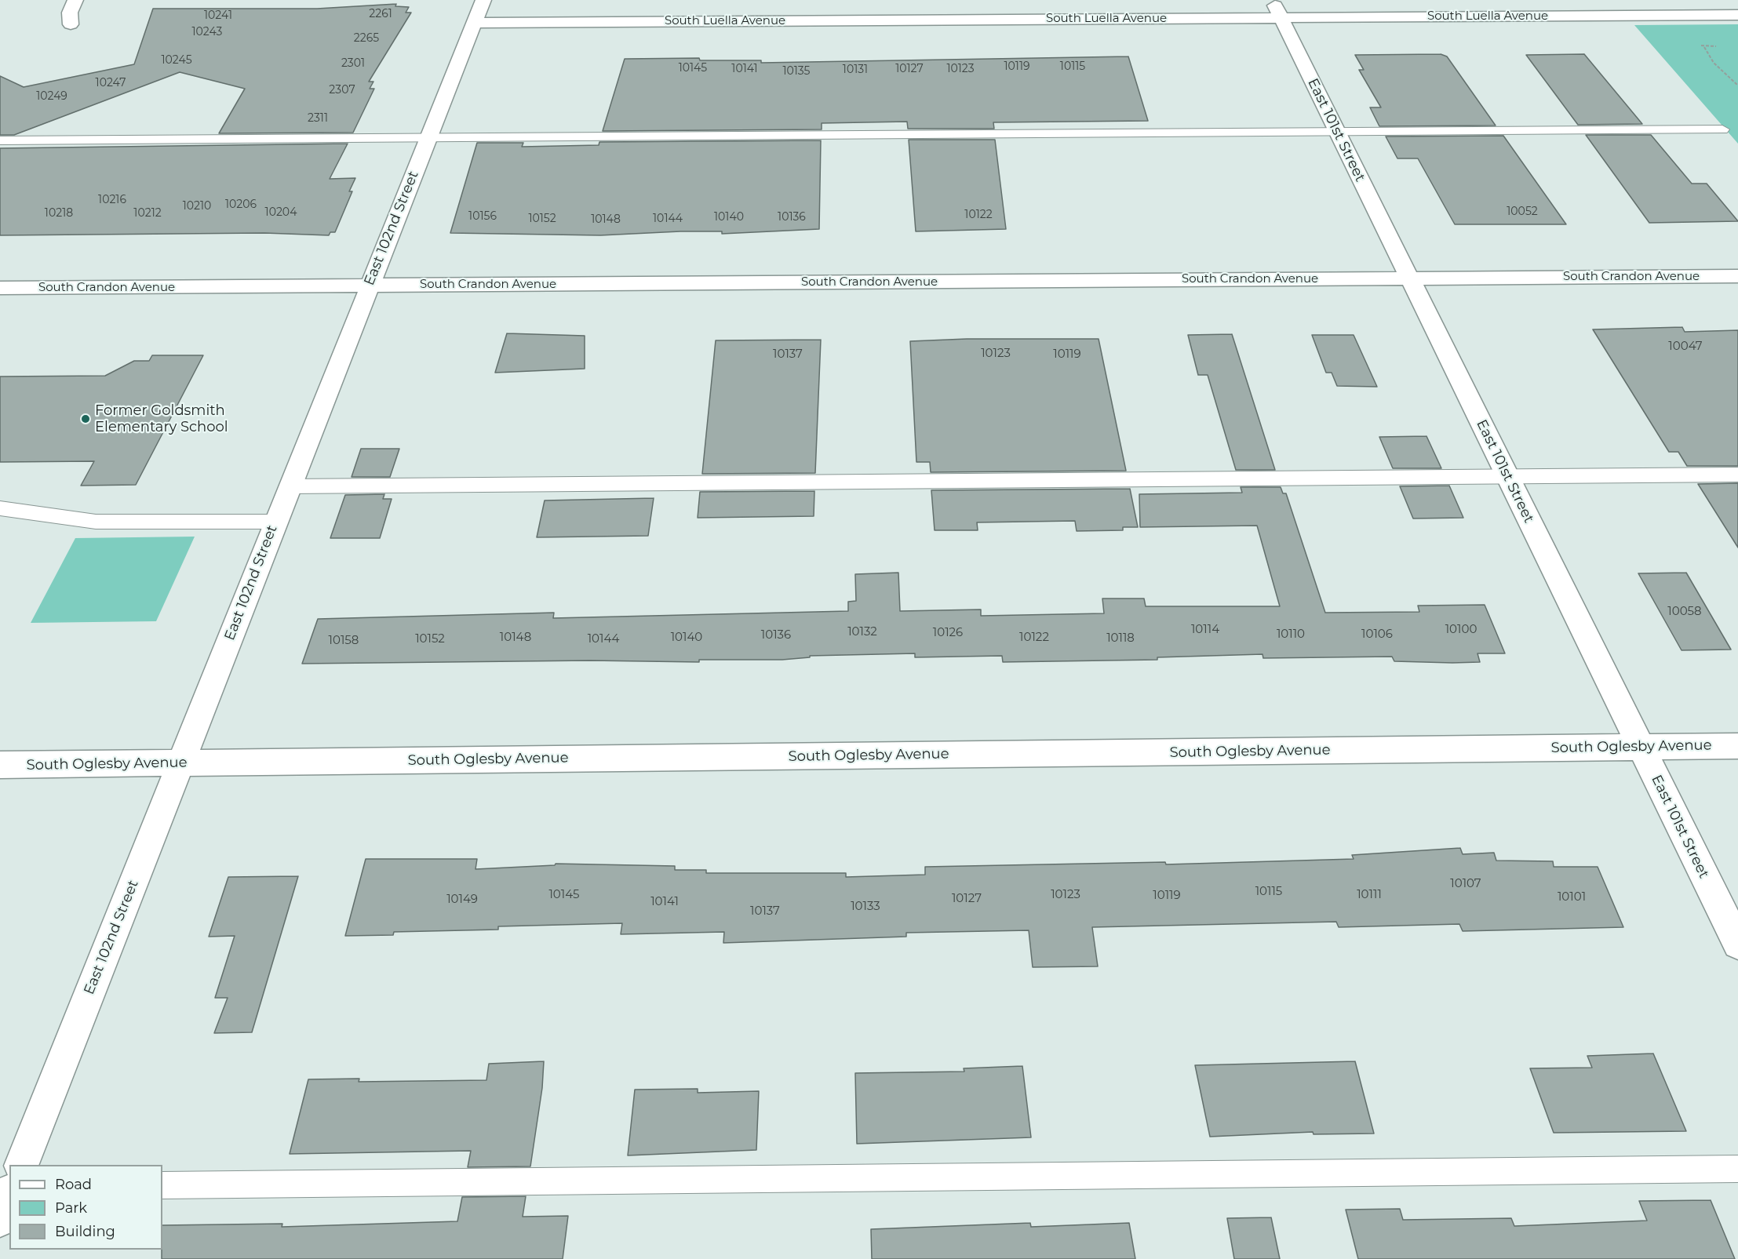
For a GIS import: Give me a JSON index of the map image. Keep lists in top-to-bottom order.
{
  "streets": {
    "street": [
      "South Luella Avenue",
      "East 101st Street",
      "East 102nd Street",
      "South Crandon Avenue",
      "South Oglesby Avenue"
    ]
  },
  "crossings": [
    ["South Luella Avenue", "East 101st Street"],
    ["South Luella Avenue", "East 102nd Street"],
    ["East 101st Street", "South Crandon Avenue"],
    ["East 101st Street", "South Oglesby Avenue"],
    ["East 102nd Street", "South Crandon Avenue"],
    ["East 102nd Street", "South Oglesby Avenue"]
  ],
  "places": ["Former Goldsmith Elementary School"],
  "house_numbers": [
    "2261",
    "10241",
    "10243",
    "2265",
    "10245",
    "2301",
    "10119",
    "10115",
    "10145",
    "10141",
    "10127",
    "10123",
    "10131",
    "10135",
    "10247",
    "2307",
    "10249",
    "2311",
    "10216",
    "10206",
    "10210",
    "10052",
    "10204",
    "10218",
    "10212",
    "10122",
    "10156",
    "10140",
    "10136",
    "10152",
    "10144",
    "10148",
    "10047",
    "10123",
    "10137",
    "10119",
    "10058",
    "10114",
    "10100",
    "10132",
    "10126",
    "10110",
    "10106",
    "10136",
    "10148",
    "10140",
    "10122",
    "10118",
    "10152",
    "10144",
    "10158",
    "10107",
    "10115",
    "10145",
    "10123",
    "10111",
    "10119",
    "10101",
    "10127",
    "10149",
    "10141",
    "10133",
    "10137"
  ],
  "legend": ["Road", "Park", "Building"]
}
